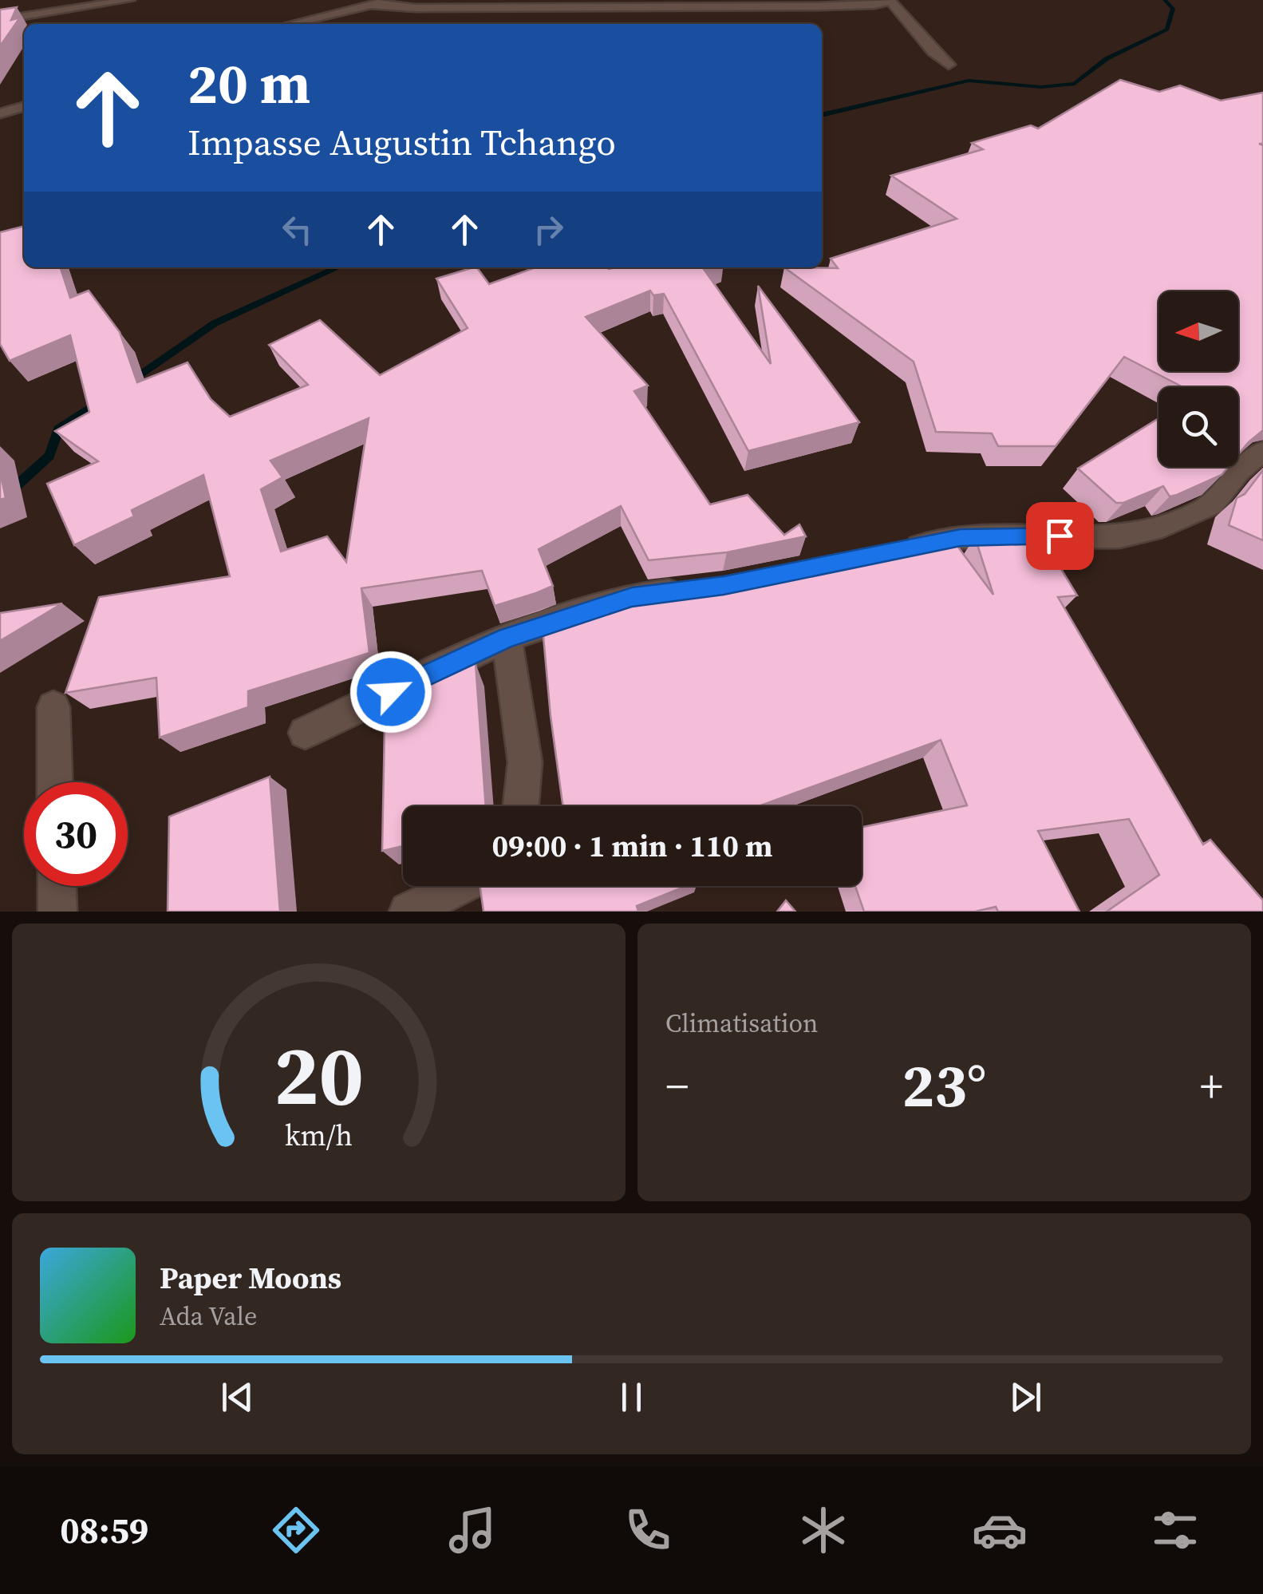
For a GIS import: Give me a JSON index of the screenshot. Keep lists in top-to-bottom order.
{
  "north": "left",
  "page": {
    "turn": ["20 m", "Impasse Augustin Tchango"],
    "limit": "30",
    "trip": "09:00 · 1 min · 110 m",
    "tile": "Climatisation",
    "heat": ["−", "23°", "+"],
    "song": ["Paper Moons", "Ada Vale"],
    "tabs": "08:59",
    "gauge": ["20", "km/h"]
  }
}
